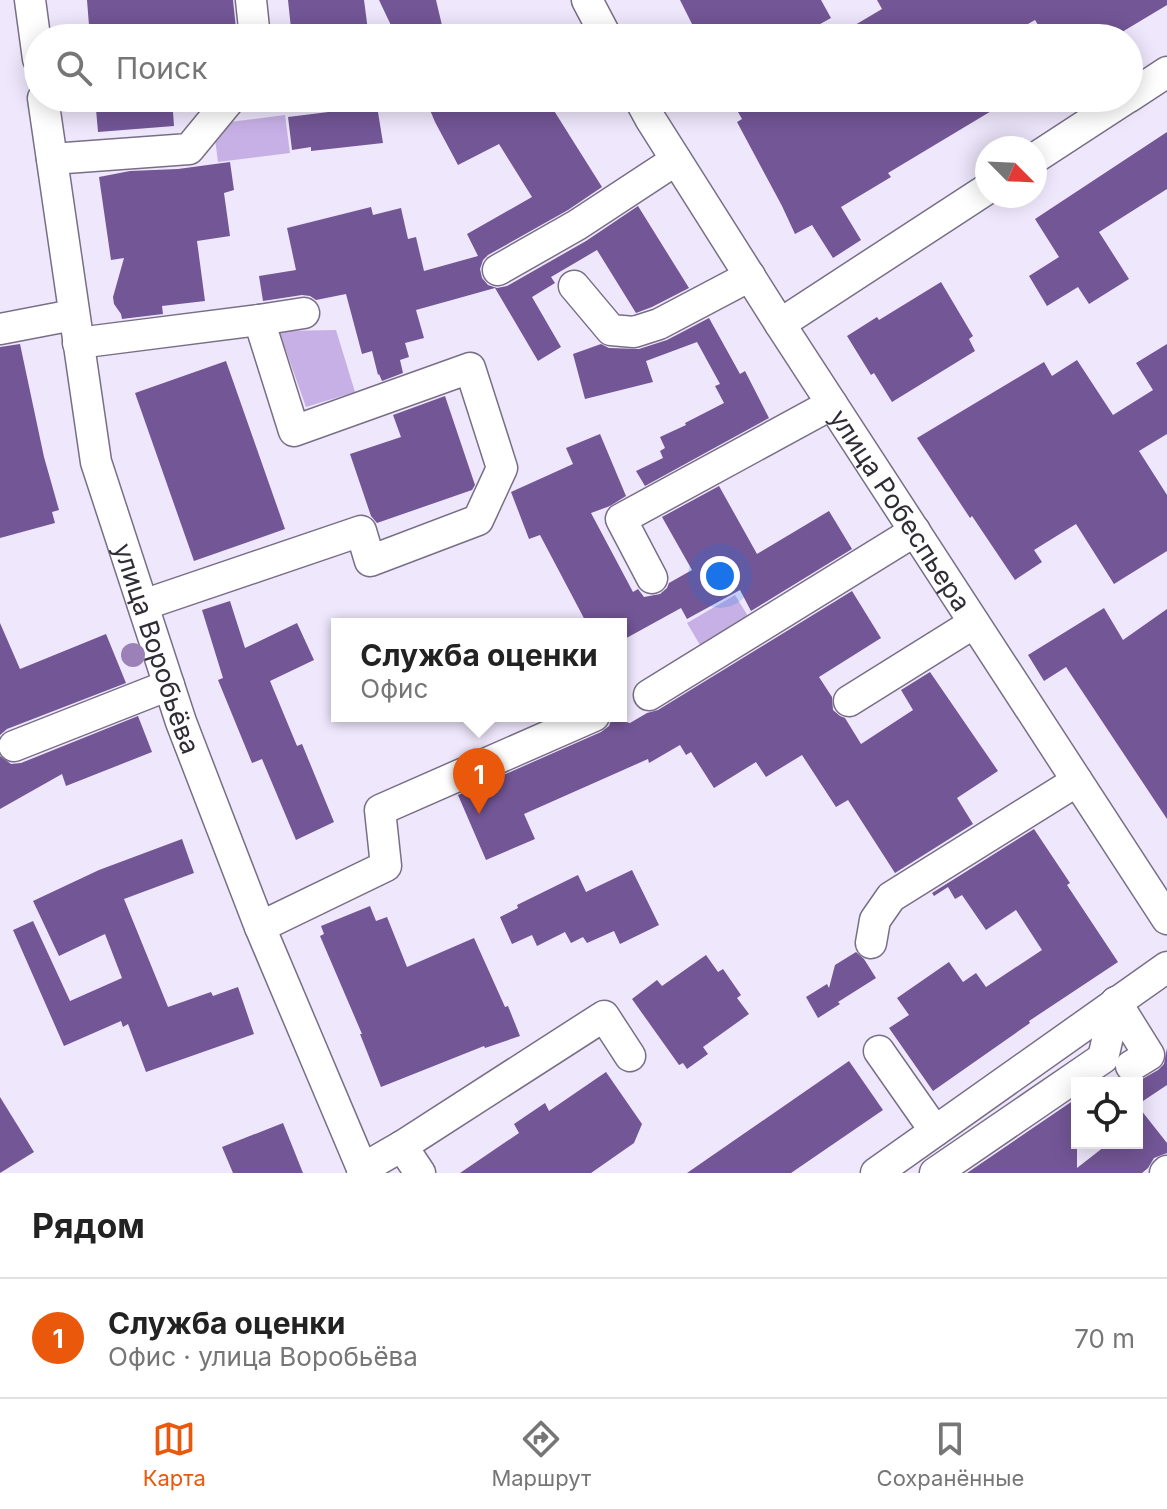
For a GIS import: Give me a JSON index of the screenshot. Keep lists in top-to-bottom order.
{
  "streets": {
    "street": ["улица Робеспьера", "улица Воробьёва"]
  },
  "north": "bottom right",
  "page": {
    "search": "Поиск",
    "popup": ["Служба оценки", "Офис"],
    "pins": "1",
    "heading": "Рядом",
    "list": [
      {
        "mark": "1",
        "name": "Служба оценки",
        "note": "Офис · улица Воробьёва",
        "value": "70 m"
      }
    ],
    "nav": ["Карта", "Маршрут", "Сохранённые"]
  }
}
